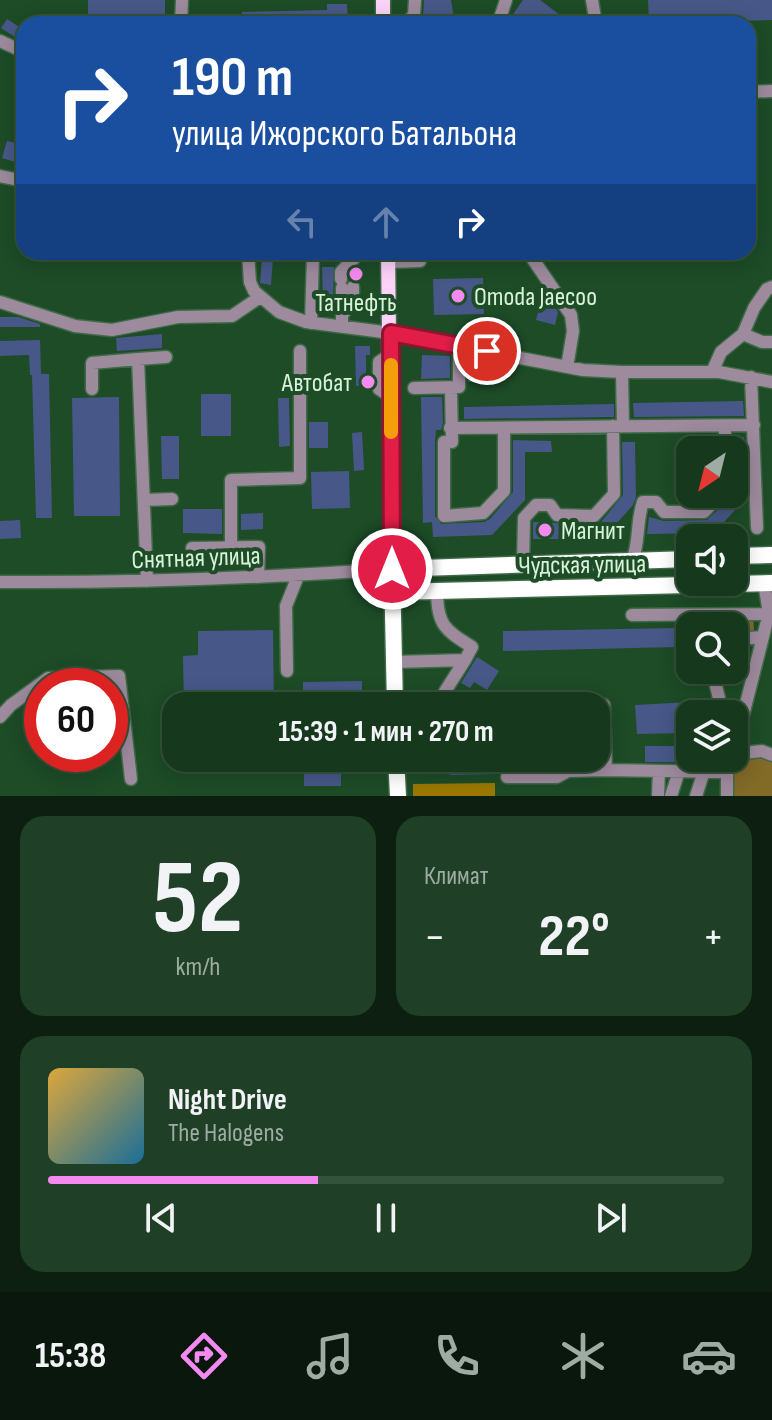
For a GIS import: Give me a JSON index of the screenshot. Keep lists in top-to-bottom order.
{
  "streets": {
    "highway": ["Чудская улица"],
    "street": ["Снятная улица"]
  },
  "crossings": [
    ["Снятная улица", "Чудская улица"]
  ],
  "places": [
    "Татнефть",
    "Omoda Jaecoo",
    "Автобат",
    "Магнит"
  ],
  "north": "bottom left",
  "page": {
    "turn": ["190 m", "улица Ижорского Батальона"],
    "limit": "60",
    "trip": "15:39 · 1 мин · 270 m",
    "tile": [
      ["52", "km/h"],
      "Климат"
    ],
    "heat": ["−", "22°", "+"],
    "song": ["Night Drive", "The Halogens"],
    "tabs": "15:38"
  }
}
